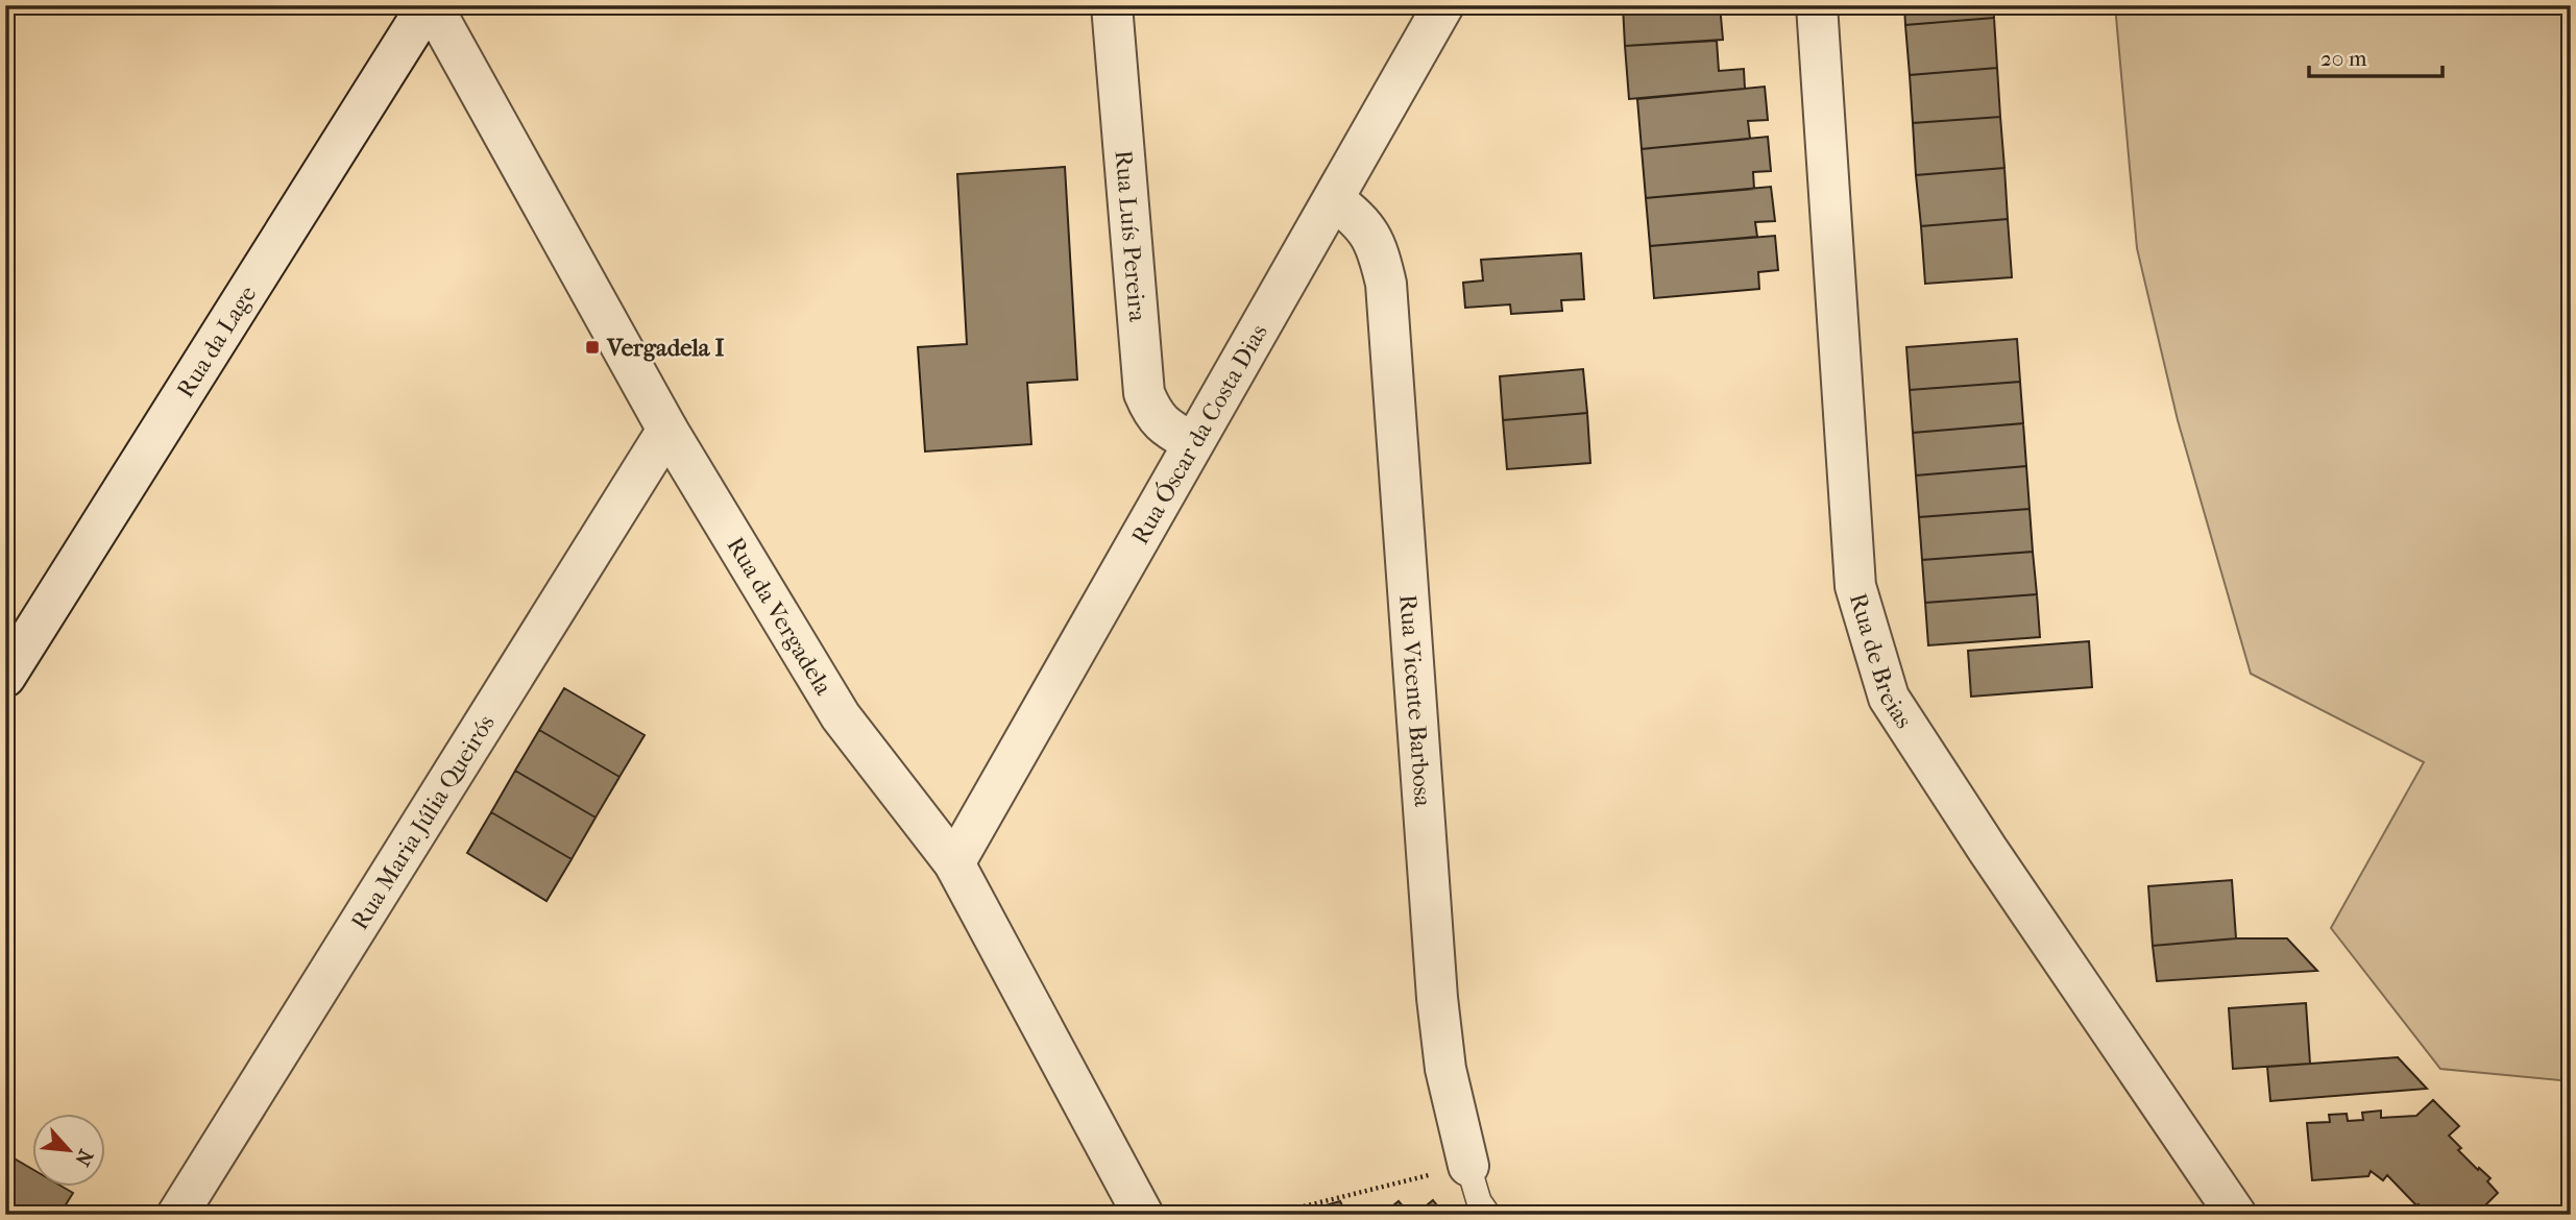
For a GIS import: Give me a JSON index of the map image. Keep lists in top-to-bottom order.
{
  "streets": {
    "street": [
      "Rua Luís Pereira",
      "Rua da Lage",
      "Rua Óscar da Costa Dias",
      "Rua da Vergadela",
      "Rua de Breias",
      "Rua Vicente Barbosa",
      "Rua Maria Júlia Queirós"
    ]
  },
  "crossings": [
    ["Rua Luís Pereira", "Rua Óscar da Costa Dias"],
    ["Rua da Lage", "Rua da Vergadela"],
    ["Rua Óscar da Costa Dias", "Rua da Vergadela"],
    ["Rua Óscar da Costa Dias", "Rua Vicente Barbosa"],
    ["Rua da Vergadela", "Rua Maria Júlia Queirós"]
  ],
  "places": {
    "transit": ["Vergadela I"]
  },
  "scale_bar": "20 m",
  "north": "bottom right"
}
